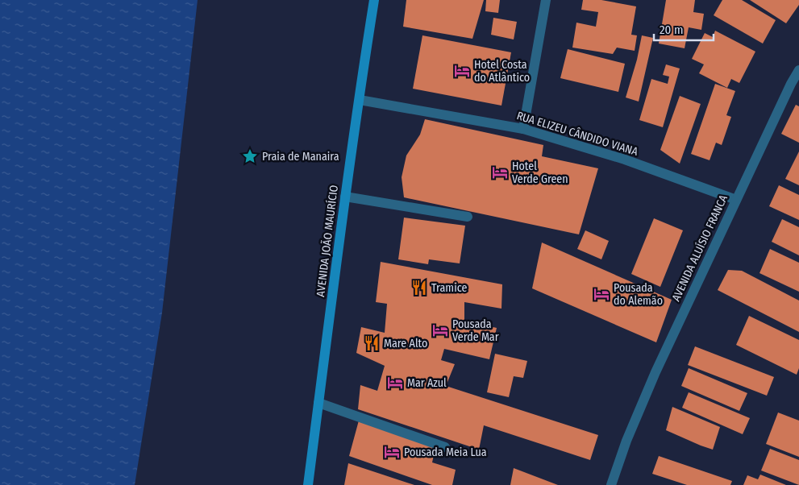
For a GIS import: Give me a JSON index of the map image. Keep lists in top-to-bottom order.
{
  "streets": {
    "main road": ["AVENIDA JOÃO MAURÍCIO"],
    "street": ["RUA ELIZEU CÂNDIDO VIANA", "AVENIDA ALUÍSIO FRANCA"]
  },
  "crossings": [
    ["RUA ELIZEU CÂNDIDO VIANA", "AVENIDA JOÃO MAURÍCIO"],
    ["RUA ELIZEU CÂNDIDO VIANA", "AVENIDA ALUÍSIO FRANCA"]
  ],
  "places": {
    "hotel": [
      "Hotel Costa do Atlântico",
      "Hotel Verde Green",
      "Pousada do Alemão",
      "Pousada Verde Mar",
      "Mar Azul",
      "Pousada Meia Lua"
    ],
    "place": ["Praia de Manaira"],
    "restaurant": ["Tramice", "Mare Alto"]
  },
  "scale_bar": "20 m"
}
